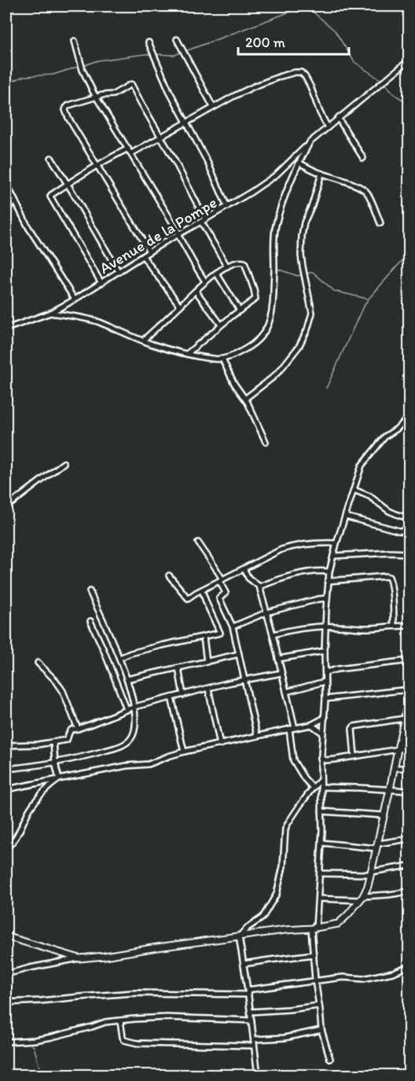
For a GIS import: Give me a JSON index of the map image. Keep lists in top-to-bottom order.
{
  "streets": {
    "street": ["Avenue de la Pompe"]
  },
  "scale_bar": "200 m"
}
